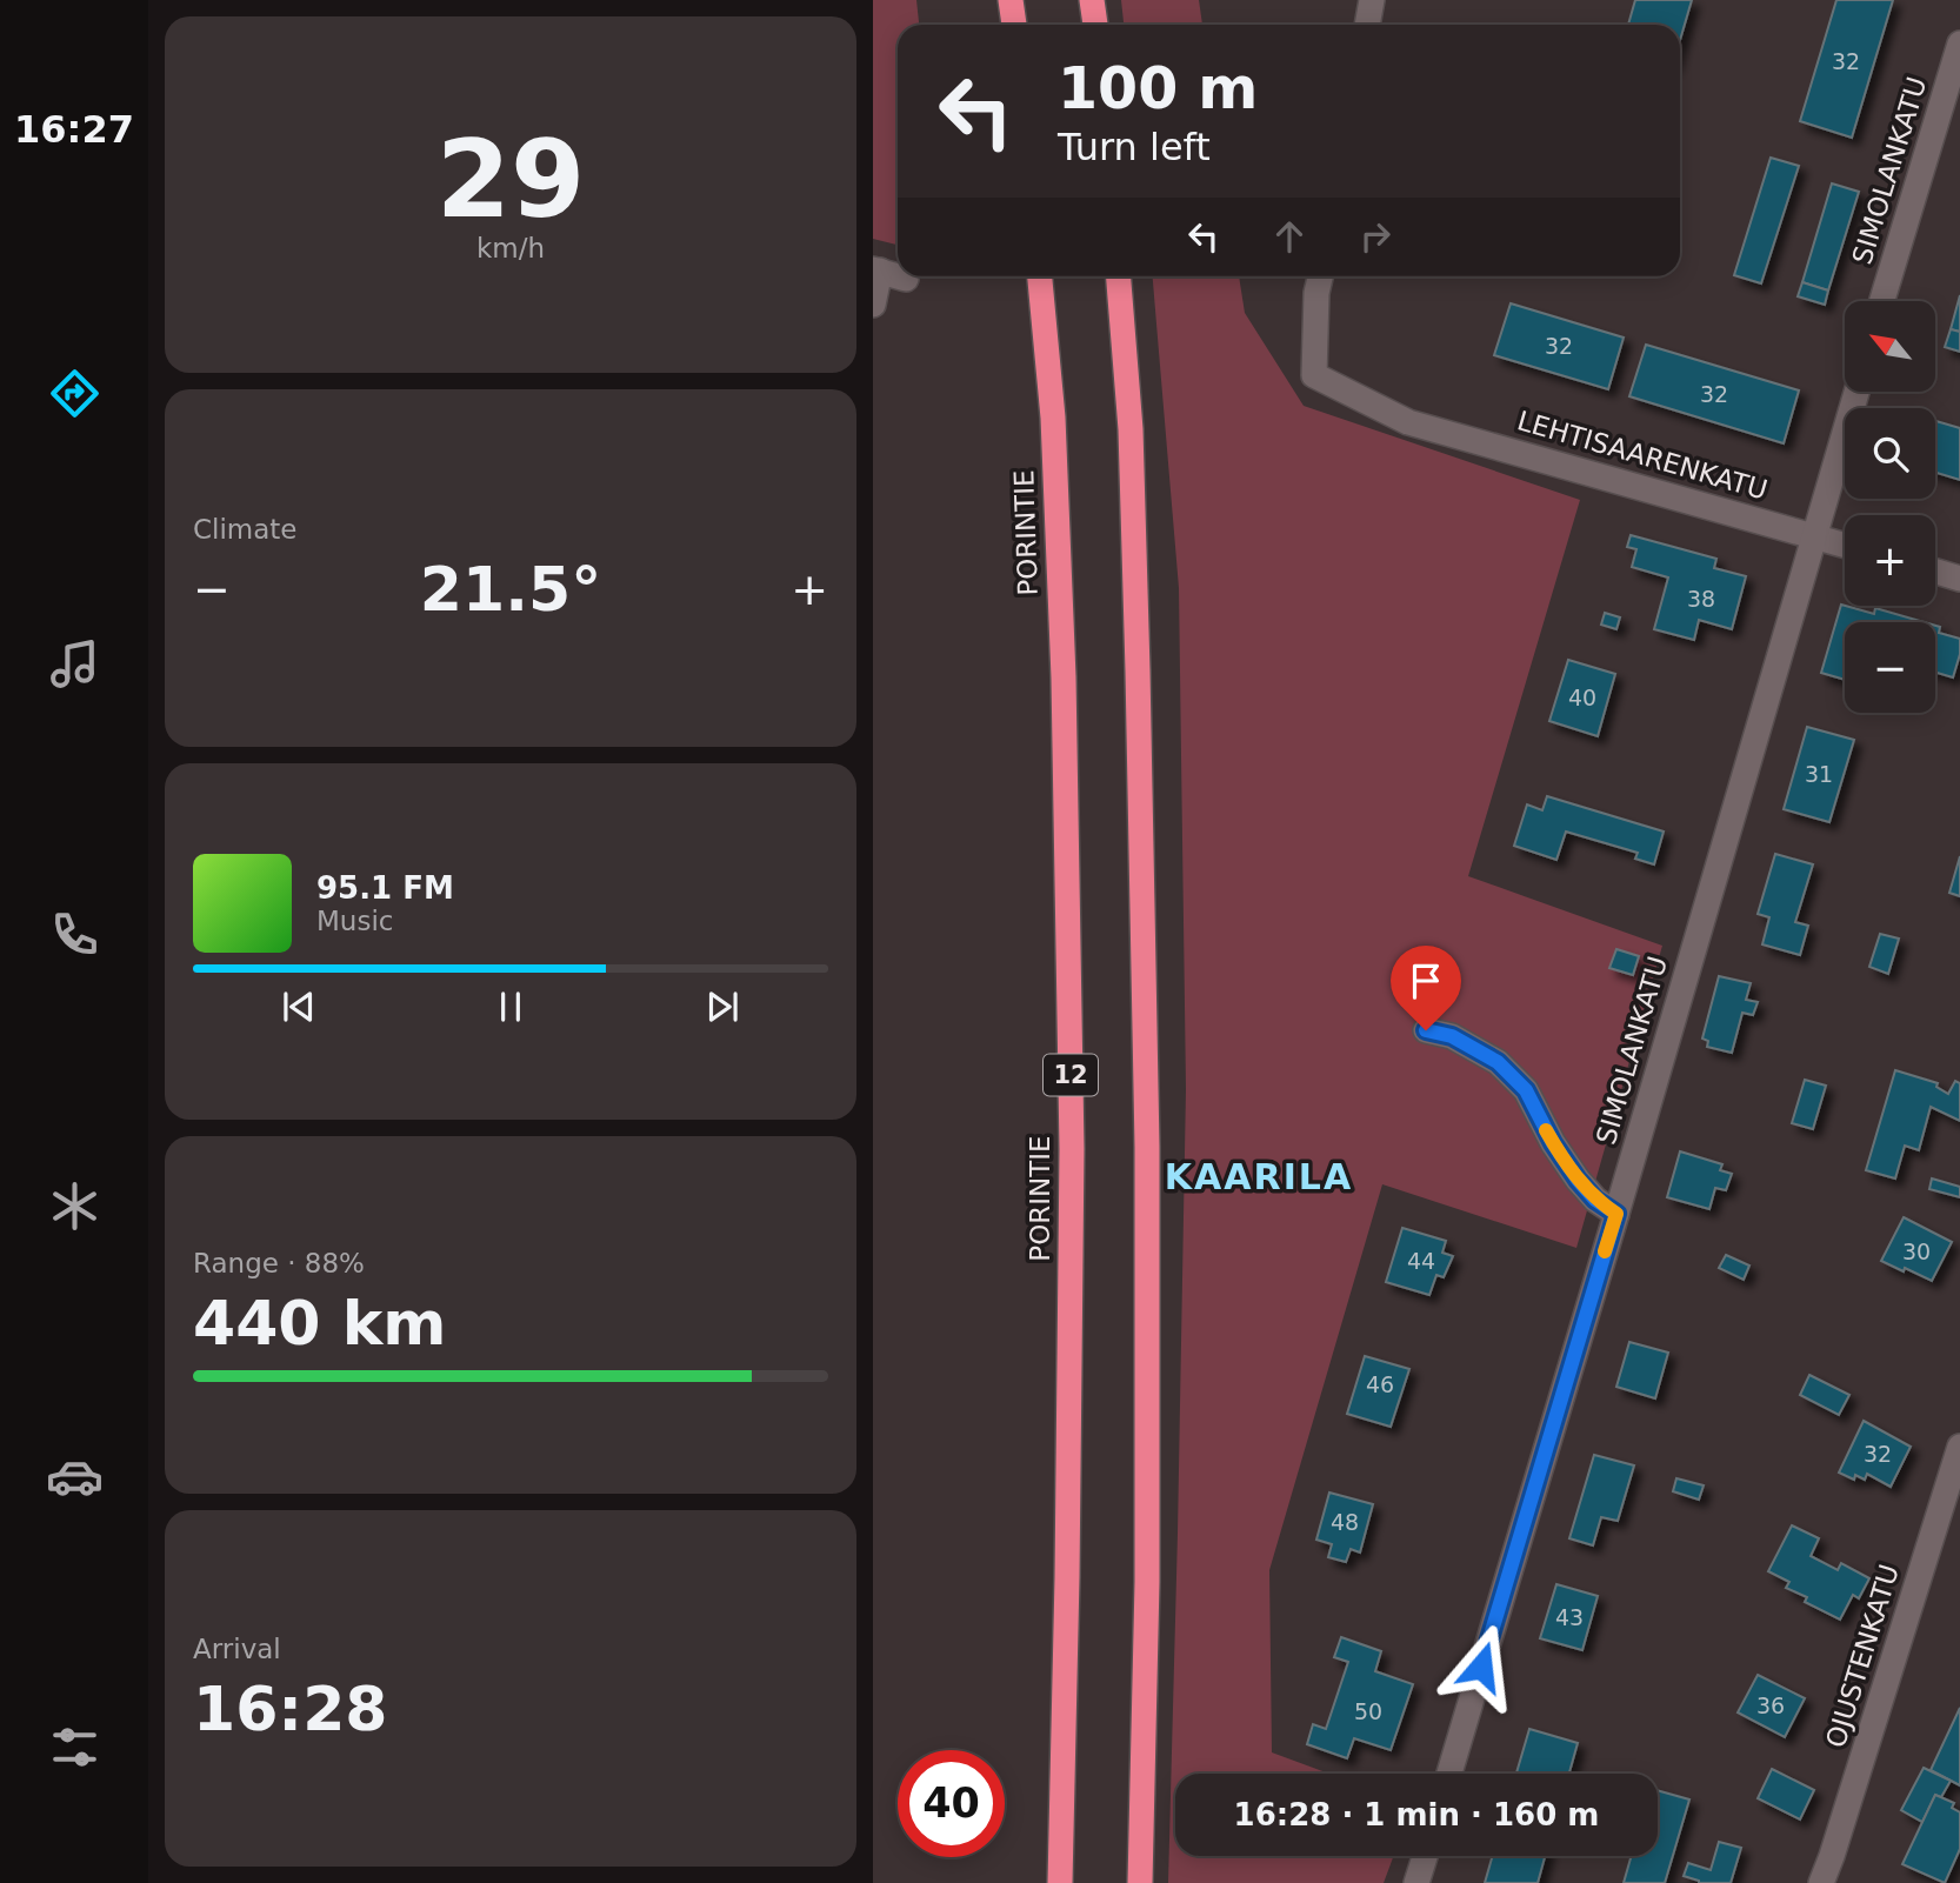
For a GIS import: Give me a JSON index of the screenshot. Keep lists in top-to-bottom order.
{
  "streets": {
    "highway": ["PORINTIE", "12"],
    "street": ["SIMOLANKATU", "LEHTISAARENKATU", "OJUSTENKATU"]
  },
  "crossings": [
    ["SIMOLANKATU", "LEHTISAARENKATU"]
  ],
  "districts": ["KAARILA"],
  "house_numbers": [
    "32",
    "32",
    "32",
    "38",
    "40",
    "31",
    "30",
    "44",
    "46",
    "32",
    "48",
    "43",
    "36",
    "50"
  ],
  "north": "top left",
  "page": {
    "tabs": "16:27",
    "tile": [
      ["29", "km/h"],
      "Climate",
      ["Range · 88%", "440 km"],
      ["Arrival", "16:28"]
    ],
    "turn": ["100 m", "Turn left"],
    "map_buttons": ["+", "−"],
    "heat": ["−", "21.5°", "+"],
    "song": ["95.1 FM", "Music"],
    "limit": "40",
    "trip": "16:28 · 1 min · 160 m"
  }
}
